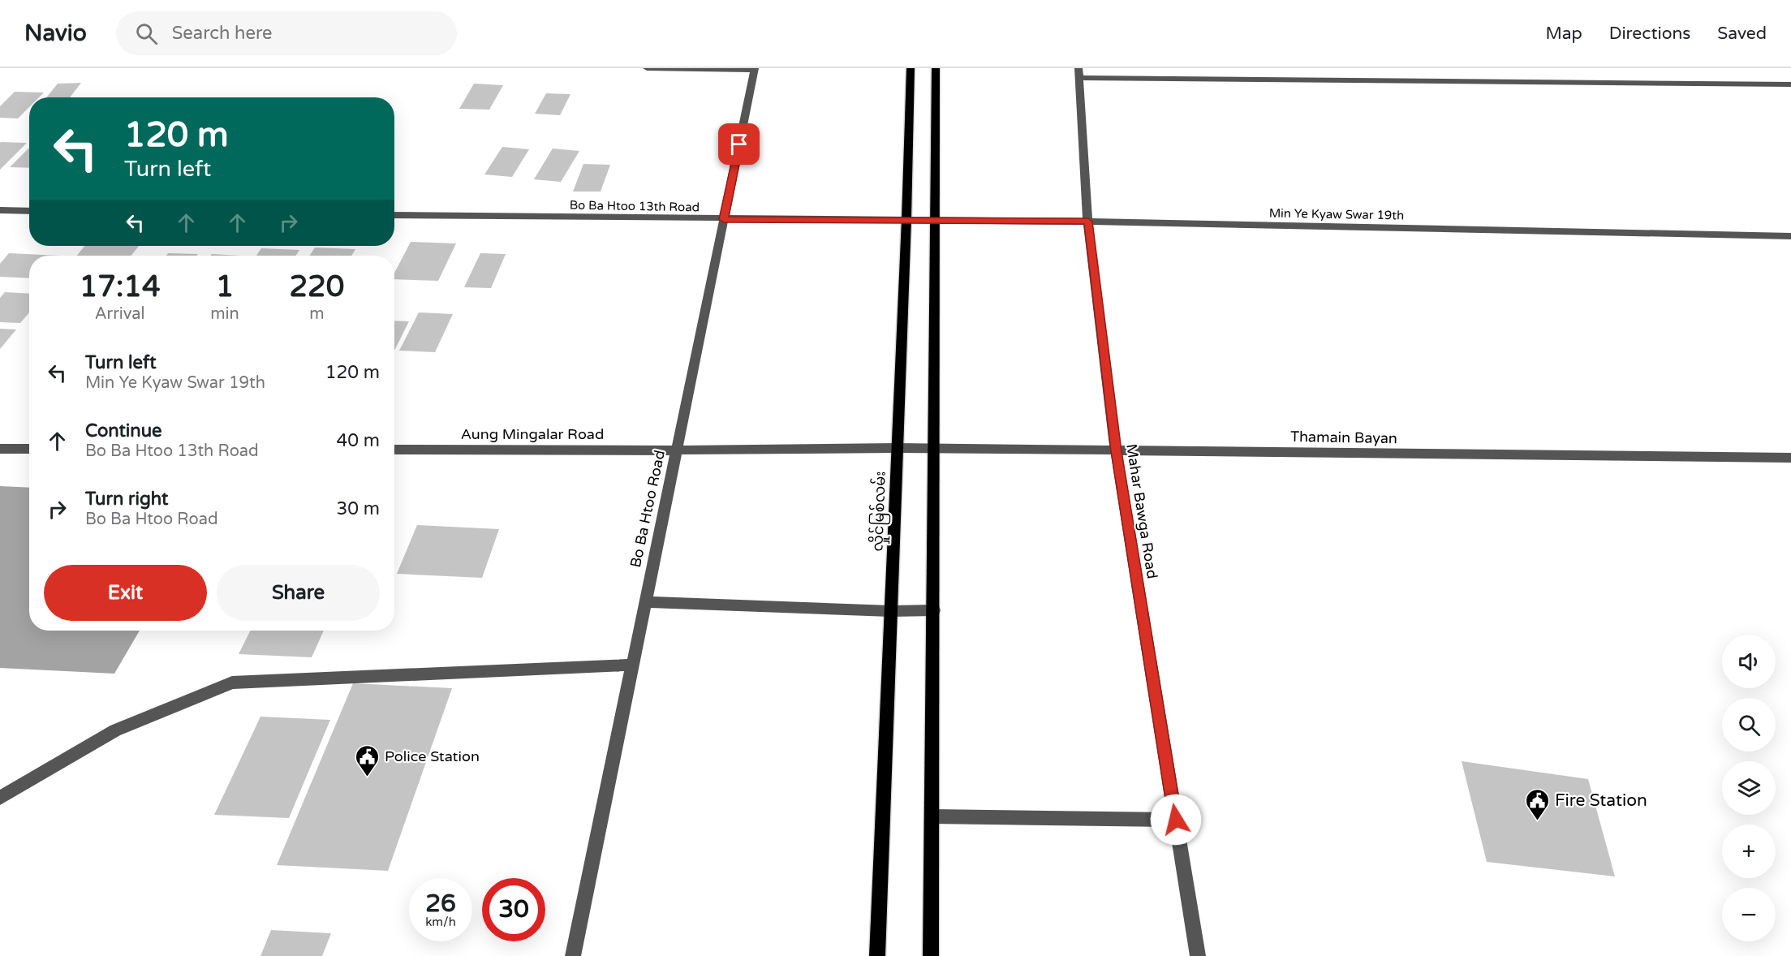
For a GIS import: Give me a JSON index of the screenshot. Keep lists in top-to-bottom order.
{
  "streets": {
    "main road": ["လှိုင်မြစ်လမ်း"],
    "street": [
      "Bo Ba Htoo 13th Road",
      "Min Ye Kyaw Swar 19th",
      "Aung Mingalar Road",
      "Thamain Bayan",
      "Bo Ba Htoo Road",
      "Mahar Bawga Road"
    ]
  },
  "crossings": [
    ["Bo Ba Htoo 13th Road", "Min Ye Kyaw Swar 19th"],
    ["Bo Ba Htoo 13th Road", "Bo Ba Htoo Road"],
    ["Min Ye Kyaw Swar 19th", "လှိုင်မြစ်လမ်း"],
    ["Min Ye Kyaw Swar 19th", "Mahar Bawga Road"],
    ["Aung Mingalar Road", "Thamain Bayan"],
    ["Aung Mingalar Road", "Bo Ba Htoo Road"],
    ["Aung Mingalar Road", "လှိုင်မြစ်လမ်း"],
    ["Thamain Bayan", "လှိုင်မြစ်လမ်း"],
    ["Thamain Bayan", "Mahar Bawga Road"]
  ],
  "places": {
    "public building": ["Police Station", "Fire Station"]
  },
  "page": {
    "header": "Navio",
    "search": "Search here",
    "nav": ["Map", "Directions", "Saved"],
    "turn": ["120 m", "Turn left"],
    "eta": [
      "17:14",
      "Arrival",
      "1",
      "min",
      "220",
      "m"
    ],
    "list": [
      {
        "name": "Turn left",
        "note": "Min Ye Kyaw Swar 19th",
        "value": "120 m"
      },
      {
        "name": "Continue",
        "note": "Bo Ba Htoo 13th Road",
        "value": "40 m"
      },
      {
        "name": "Turn right",
        "note": "Bo Ba Htoo Road",
        "value": "30 m"
      }
    ],
    "buttons": ["Exit", "Share"],
    "map_buttons": ["+", "−"],
    "speed": "26 km/h",
    "limit": "30"
  }
}
